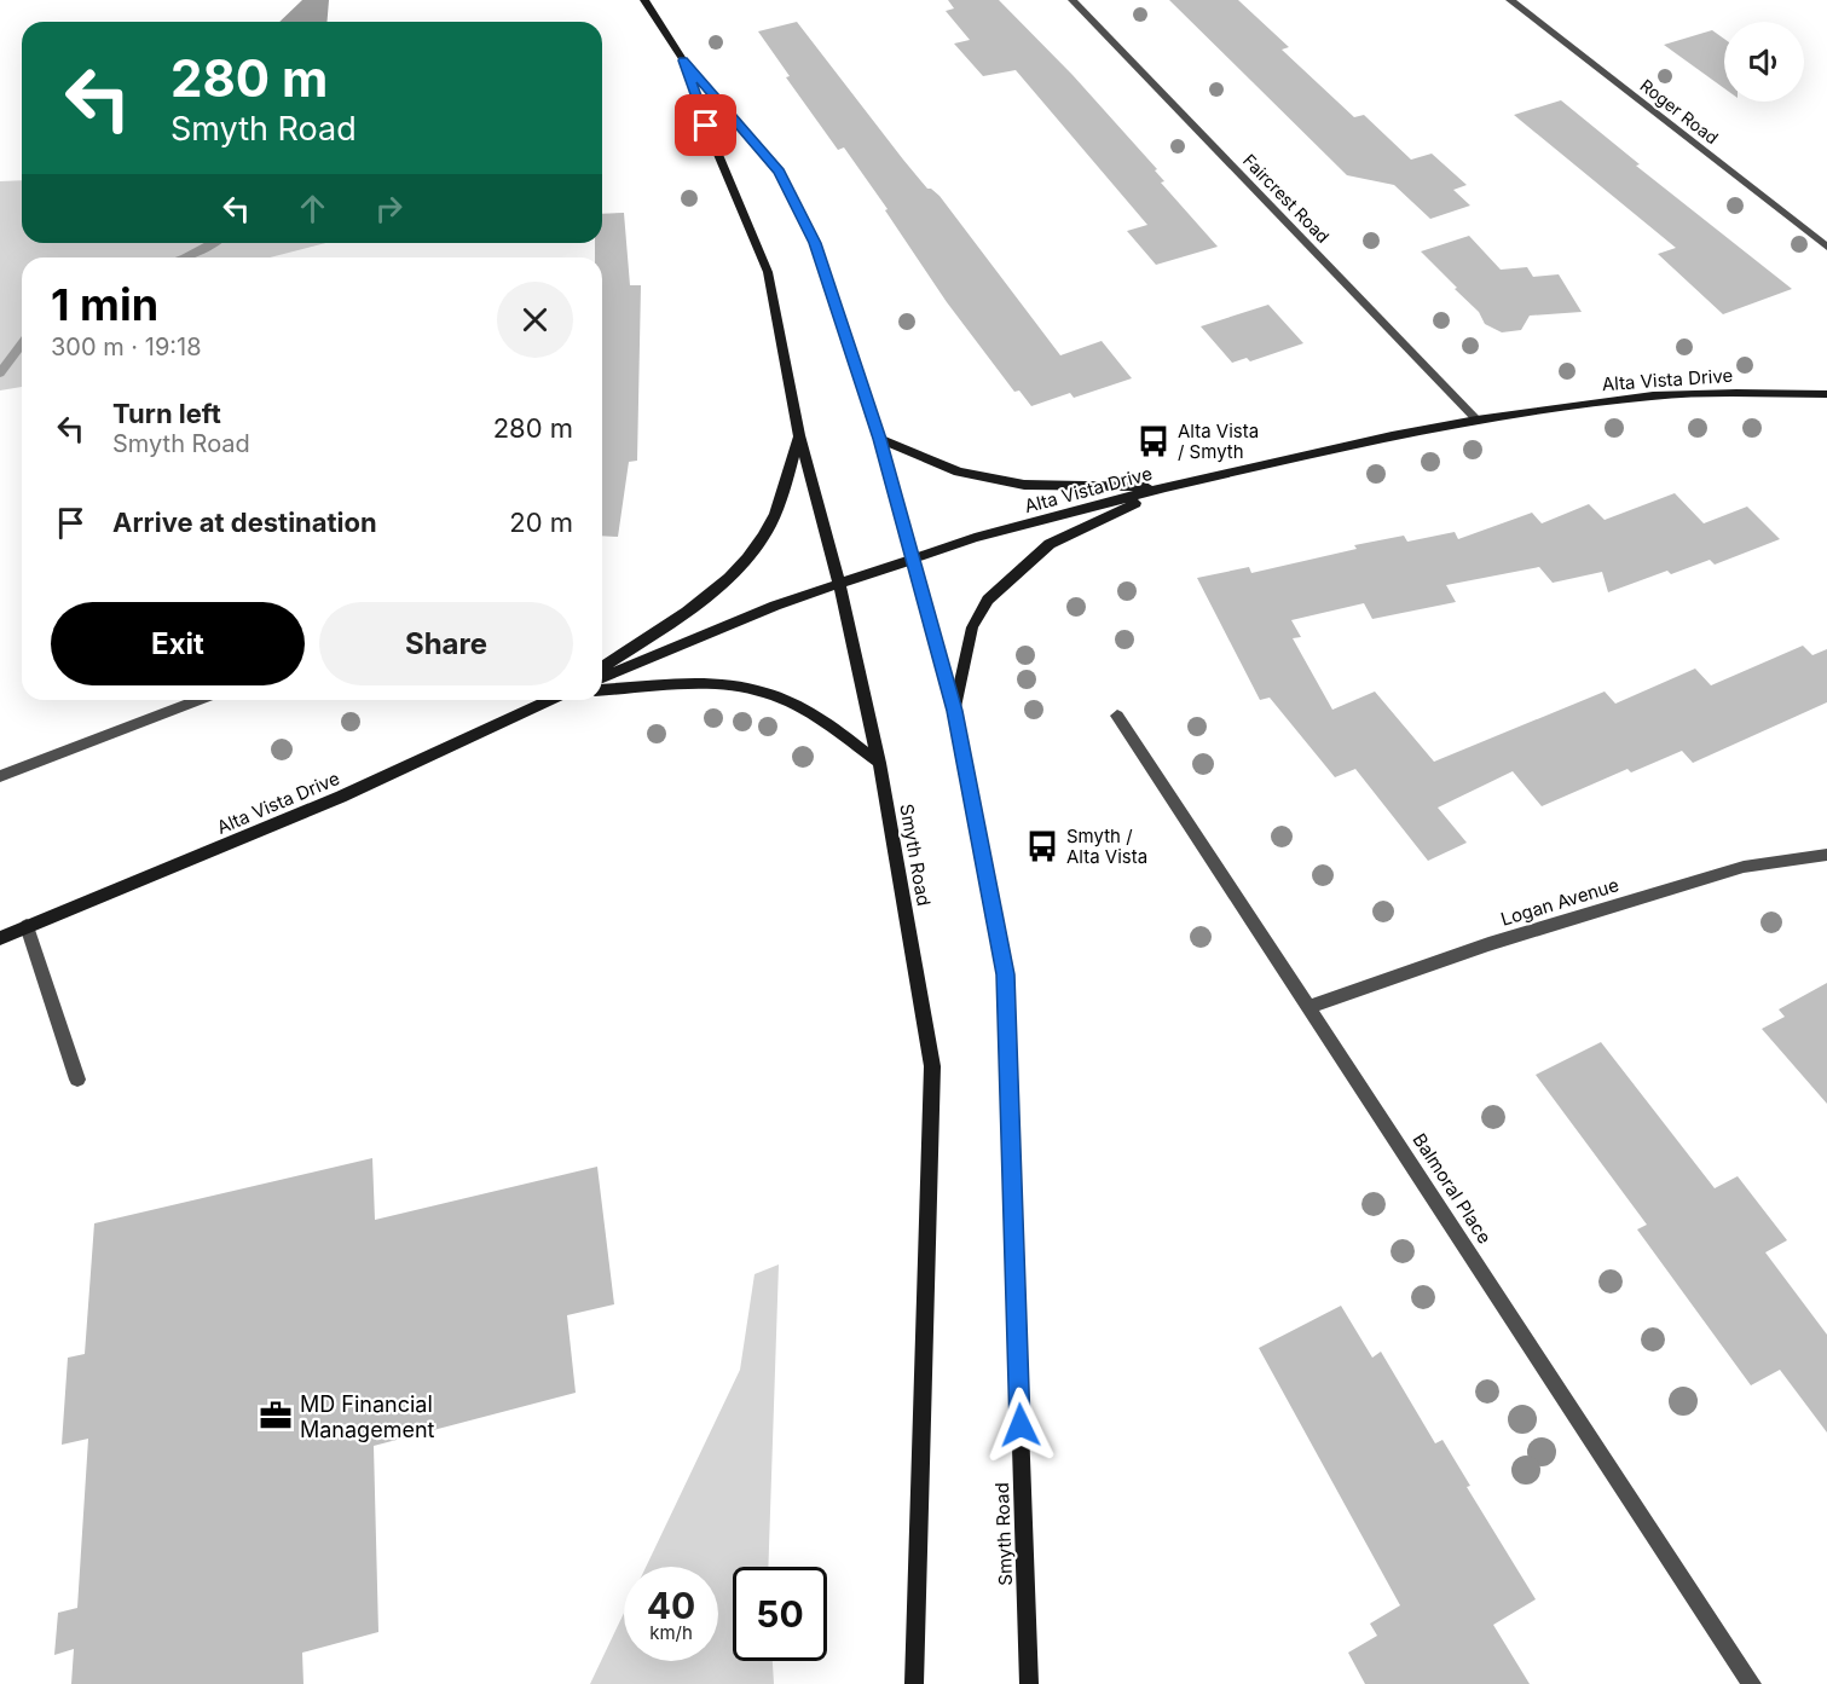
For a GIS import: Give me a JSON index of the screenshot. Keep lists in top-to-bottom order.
{
  "streets": {
    "main road": ["Alta Vista Drive", "Smyth Road"],
    "street": [
      "Roger Road",
      "Faircrest Road",
      "Logan Avenue",
      "Balmoral Place"
    ]
  },
  "crossings": [
    ["Faircrest Road", "Alta Vista Drive"],
    ["Alta Vista Drive", "Smyth Road"],
    ["Logan Avenue", "Balmoral Place"]
  ],
  "places": {
    "bus stop": ["Alta Vista / Smyth", "Smyth / Alta Vista"],
    "office": ["MD Financial Management"]
  },
  "page": {
    "turn": ["280 m", "Smyth Road"],
    "heading": ["1 min", "300 m · 19:18"],
    "list": [
      {
        "name": "Turn left",
        "note": "Smyth Road",
        "value": "280 m"
      },
      {
        "name": "Arrive at destination",
        "value": "20 m"
      }
    ],
    "buttons": ["Exit", "Share"],
    "speed": "40 km/h",
    "limit": "50"
  }
}
